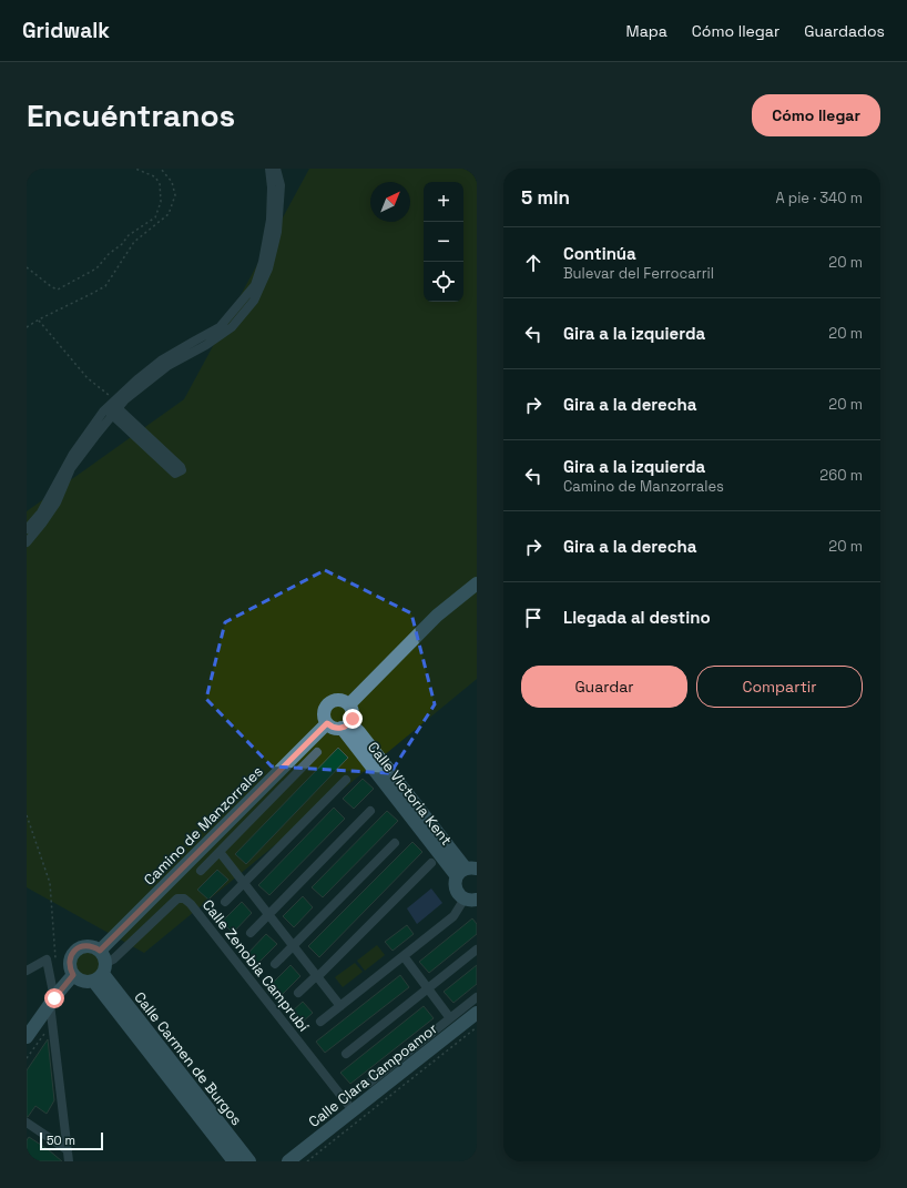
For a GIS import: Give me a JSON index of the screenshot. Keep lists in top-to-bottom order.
{
  "streets": {
    "street": [
      "Calle Victoria Kent",
      "Camino de Manzorrales",
      "Calle Zenobia Camprubí",
      "Calle Carmen de Burgos",
      "Calle Clara Campoamor"
    ]
  },
  "crossings": [
    ["Calle Victoria Kent", "Camino de Manzorrales"],
    ["Camino de Manzorrales", "Calle Zenobia Camprubí"],
    ["Camino de Manzorrales", "Calle Carmen de Burgos"],
    ["Calle Zenobia Camprubí", "Calle Carmen de Burgos"],
    ["Calle Zenobia Camprubí", "Calle Clara Campoamor"]
  ],
  "scale_bar": "50 m",
  "north": "top right",
  "page": {
    "header": "Gridwalk",
    "nav": ["Mapa", "Cómo llegar", "Guardados"],
    "buttons": [
      "Cómo llegar",
      ["Guardar", "Compartir"]
    ],
    "title": "Encuéntranos",
    "heading": ["5 min", "A pie · 340 m"],
    "map_buttons": ["+", "−"],
    "list": [
      ["Continúa", "Bulevar del Ferrocarril", "20 m"],
      ["Gira a la izquierda", "20 m"],
      ["Gira a la derecha", "20 m"],
      ["Gira a la izquierda", "Camino de Manzorrales", "260 m"],
      ["Gira a la derecha", "20 m"],
      "Llegada al destino"
    ],
    "scale": "50 m"
  }
}
